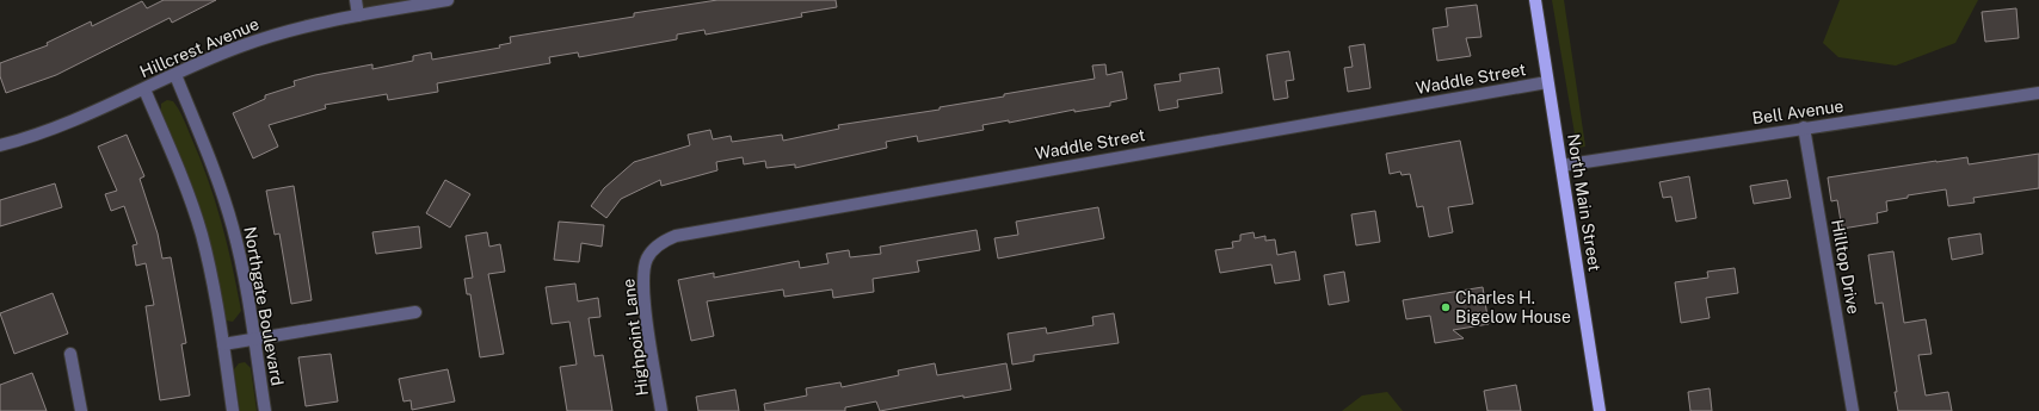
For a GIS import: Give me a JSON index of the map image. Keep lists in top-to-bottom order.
{
  "streets": {
    "main road": ["North Main Street"],
    "street": [
      "Hillcrest Avenue",
      "Waddle Street",
      "Bell Avenue",
      "Hilltop Drive",
      "Northgate Boulevard",
      "Highpoint Lane"
    ]
  },
  "crossings": [
    ["Hillcrest Avenue", "Northgate Boulevard"],
    ["Waddle Street", "North Main Street"],
    ["Waddle Street", "Highpoint Lane"],
    ["Bell Avenue", "North Main Street"],
    ["Bell Avenue", "Hilltop Drive"]
  ],
  "places": ["Charles H. Bigelow House"]
}
